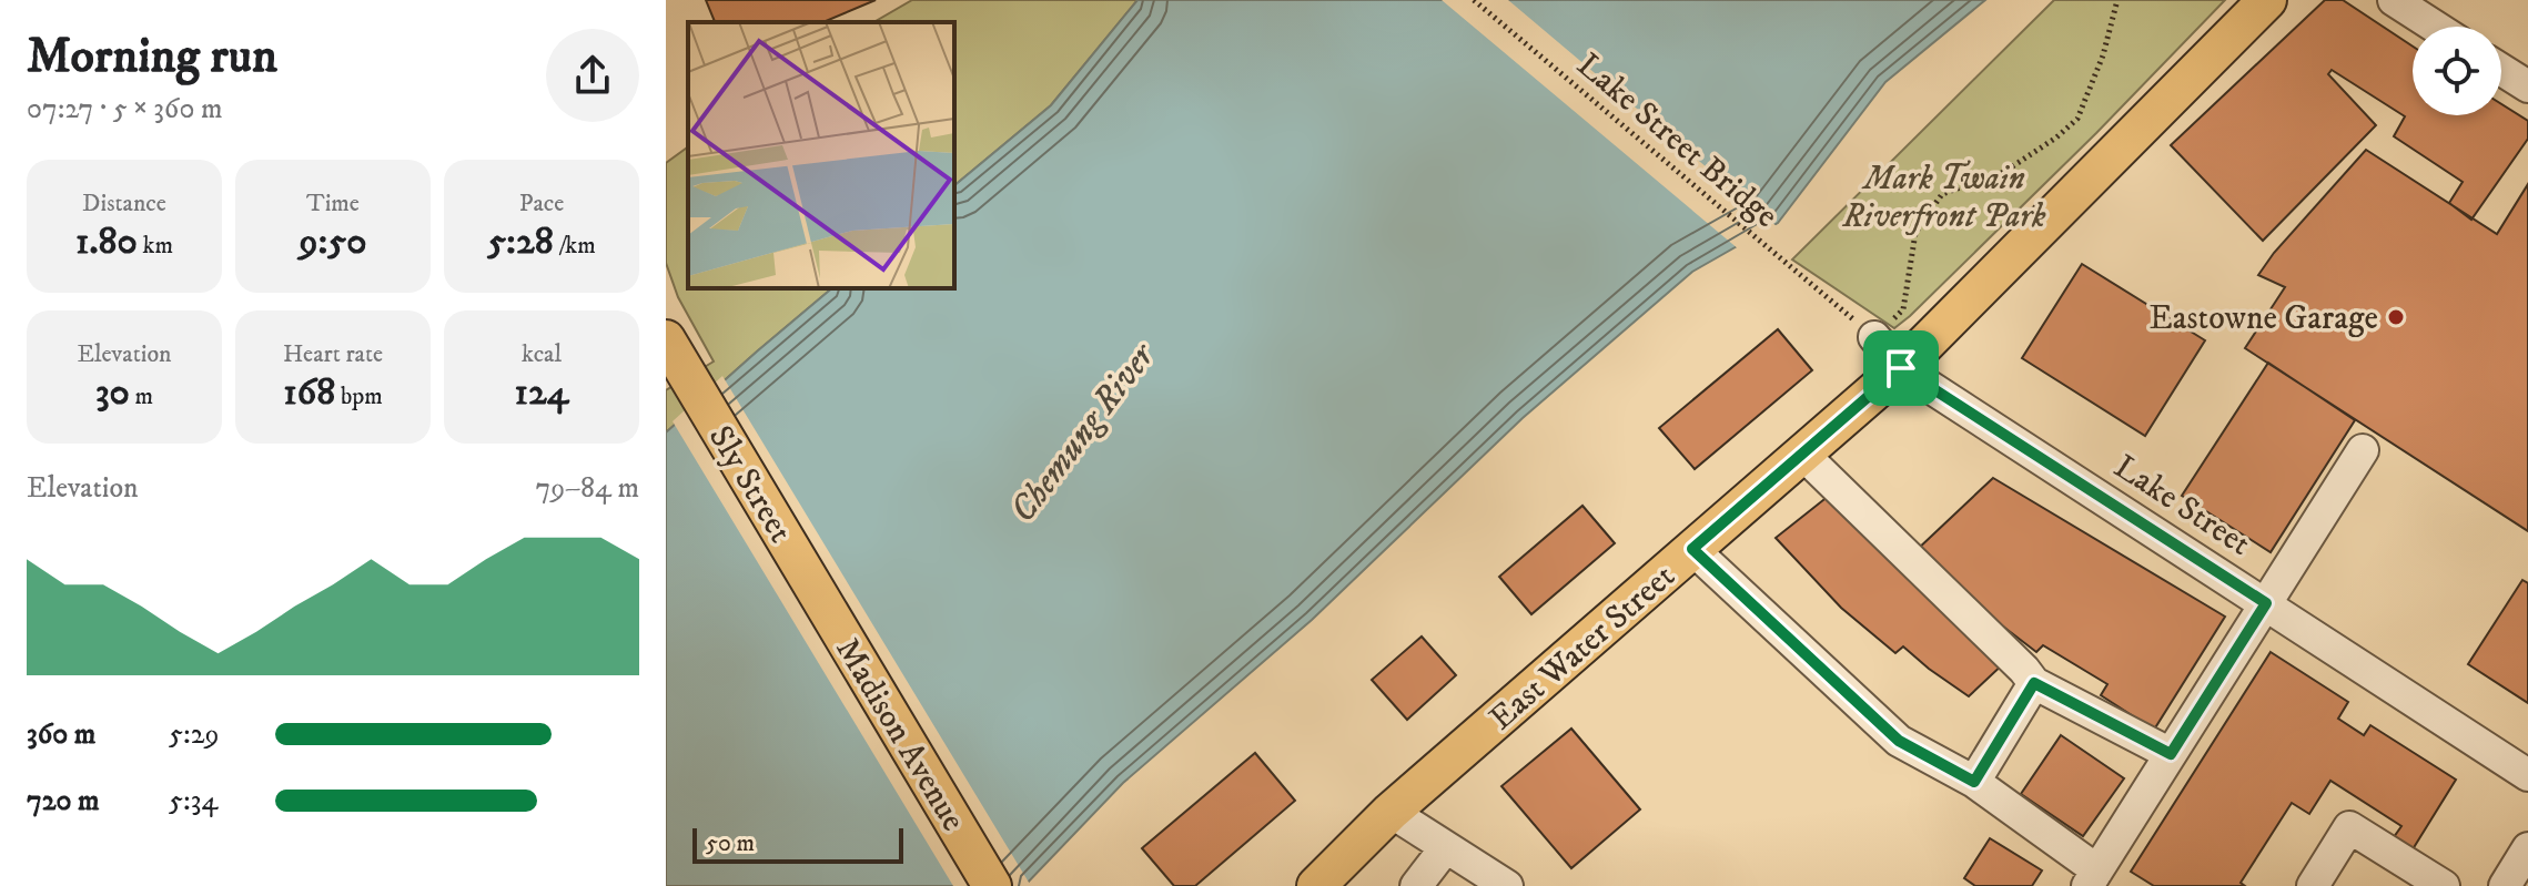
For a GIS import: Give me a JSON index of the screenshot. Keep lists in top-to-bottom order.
{
  "streets": {
    "main road": ["Sly Street", "East Water Street", "Madison Avenue"],
    "street": ["Lake Street"],
    "path": ["Lake Street Bridge"]
  },
  "crossings": [
    ["Lake Street Bridge", "Lake Street"],
    ["Sly Street", "Madison Avenue"],
    ["Lake Street", "East Water Street"]
  ],
  "water": ["Chemung River"],
  "parks": ["Mark Twain Riverfront Park"],
  "places": ["Eastowne Garage"],
  "scale_bar": "50 m",
  "page": {
    "heading": ["Morning run", "07:27 · 5 × 360 m"],
    "stats": [
      ["Distance", "1.80 km"],
      ["Time", "9:50"],
      ["Pace", "5:28 /km"],
      ["Elevation", "30 m"],
      ["Heart rate", "168 bpm"],
      ["kcal", "124"]
    ],
    "chart": ["Elevation", "79–84 m"],
    "list": [
      {
        "name": "360 m",
        "note": "5:29"
      },
      {
        "name": "720 m",
        "note": "5:34"
      }
    ],
    "scale": "50 m"
  }
}
